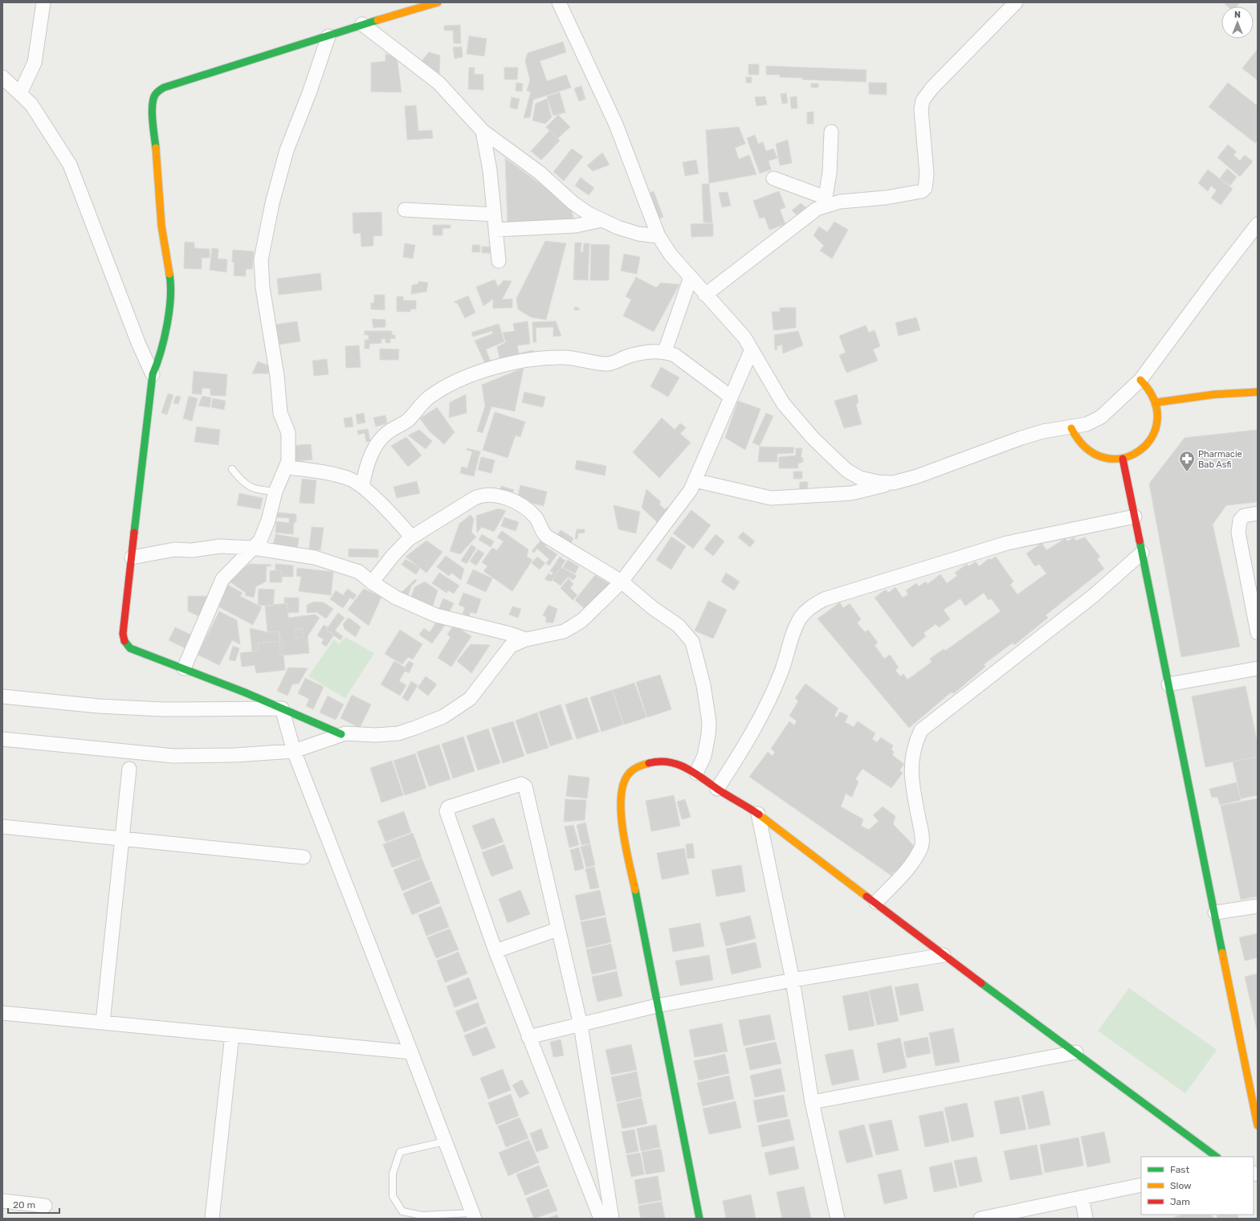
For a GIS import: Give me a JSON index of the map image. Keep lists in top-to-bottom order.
{
  "places": {
    "pharmacy": ["Pharmacie Bab Asfi"]
  },
  "legend": ["Fast", "Slow", "Jam"],
  "scale_bar": "20 m",
  "north": "top"
}
